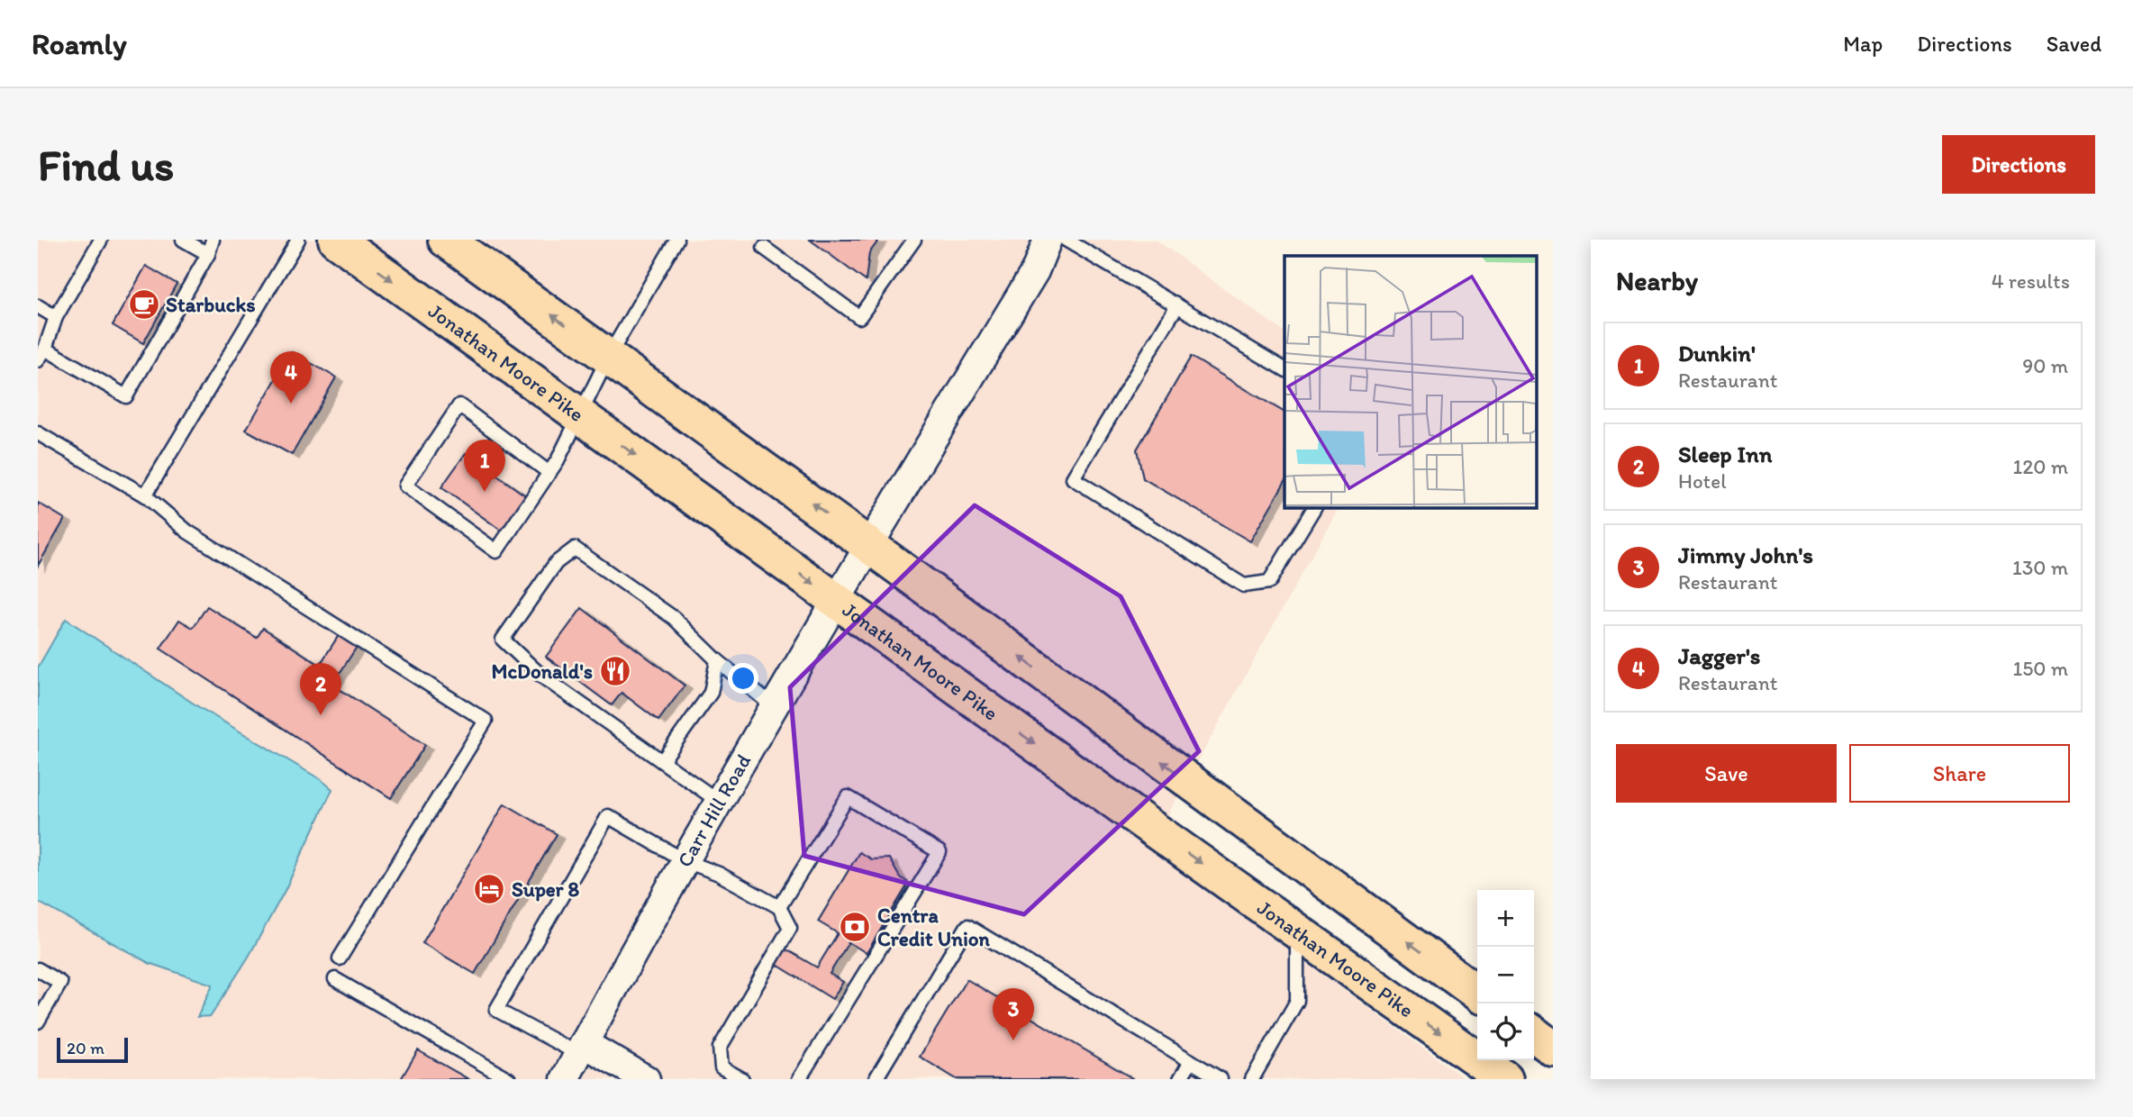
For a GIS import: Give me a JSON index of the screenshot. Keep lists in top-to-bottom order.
{
  "streets": {
    "highway": ["Jonathan Moore Pike"],
    "street": ["Carr Hill Road"]
  },
  "crossings": [
    ["Jonathan Moore Pike", "Carr Hill Road"]
  ],
  "places": {
    "cafe": ["Starbucks"],
    "restaurant": ["McDonald's"],
    "hotel": ["Super 8"],
    "bank": ["Centra Credit Union"]
  },
  "scale_bar": "20 m",
  "page": {
    "header": "Roamly",
    "nav": ["Map", "Directions", "Saved"],
    "buttons": [
      "Directions",
      ["Save", "Share"]
    ],
    "title": "Find us",
    "heading": ["Nearby", "4 results"],
    "list": [
      {
        "mark": "1",
        "name": "Dunkin'",
        "note": "Restaurant",
        "value": "90 m"
      },
      {
        "mark": "2",
        "name": "Sleep Inn",
        "note": "Hotel",
        "value": "120 m"
      },
      {
        "mark": "3",
        "name": "Jimmy John's",
        "note": "Restaurant",
        "value": "130 m"
      },
      {
        "mark": "4",
        "name": "Jagger's",
        "note": "Restaurant",
        "value": "150 m"
      }
    ],
    "pins": [
      "4",
      "1",
      "2",
      "3"
    ],
    "map_buttons": ["+", "−"],
    "scale": "20 m"
  }
}
